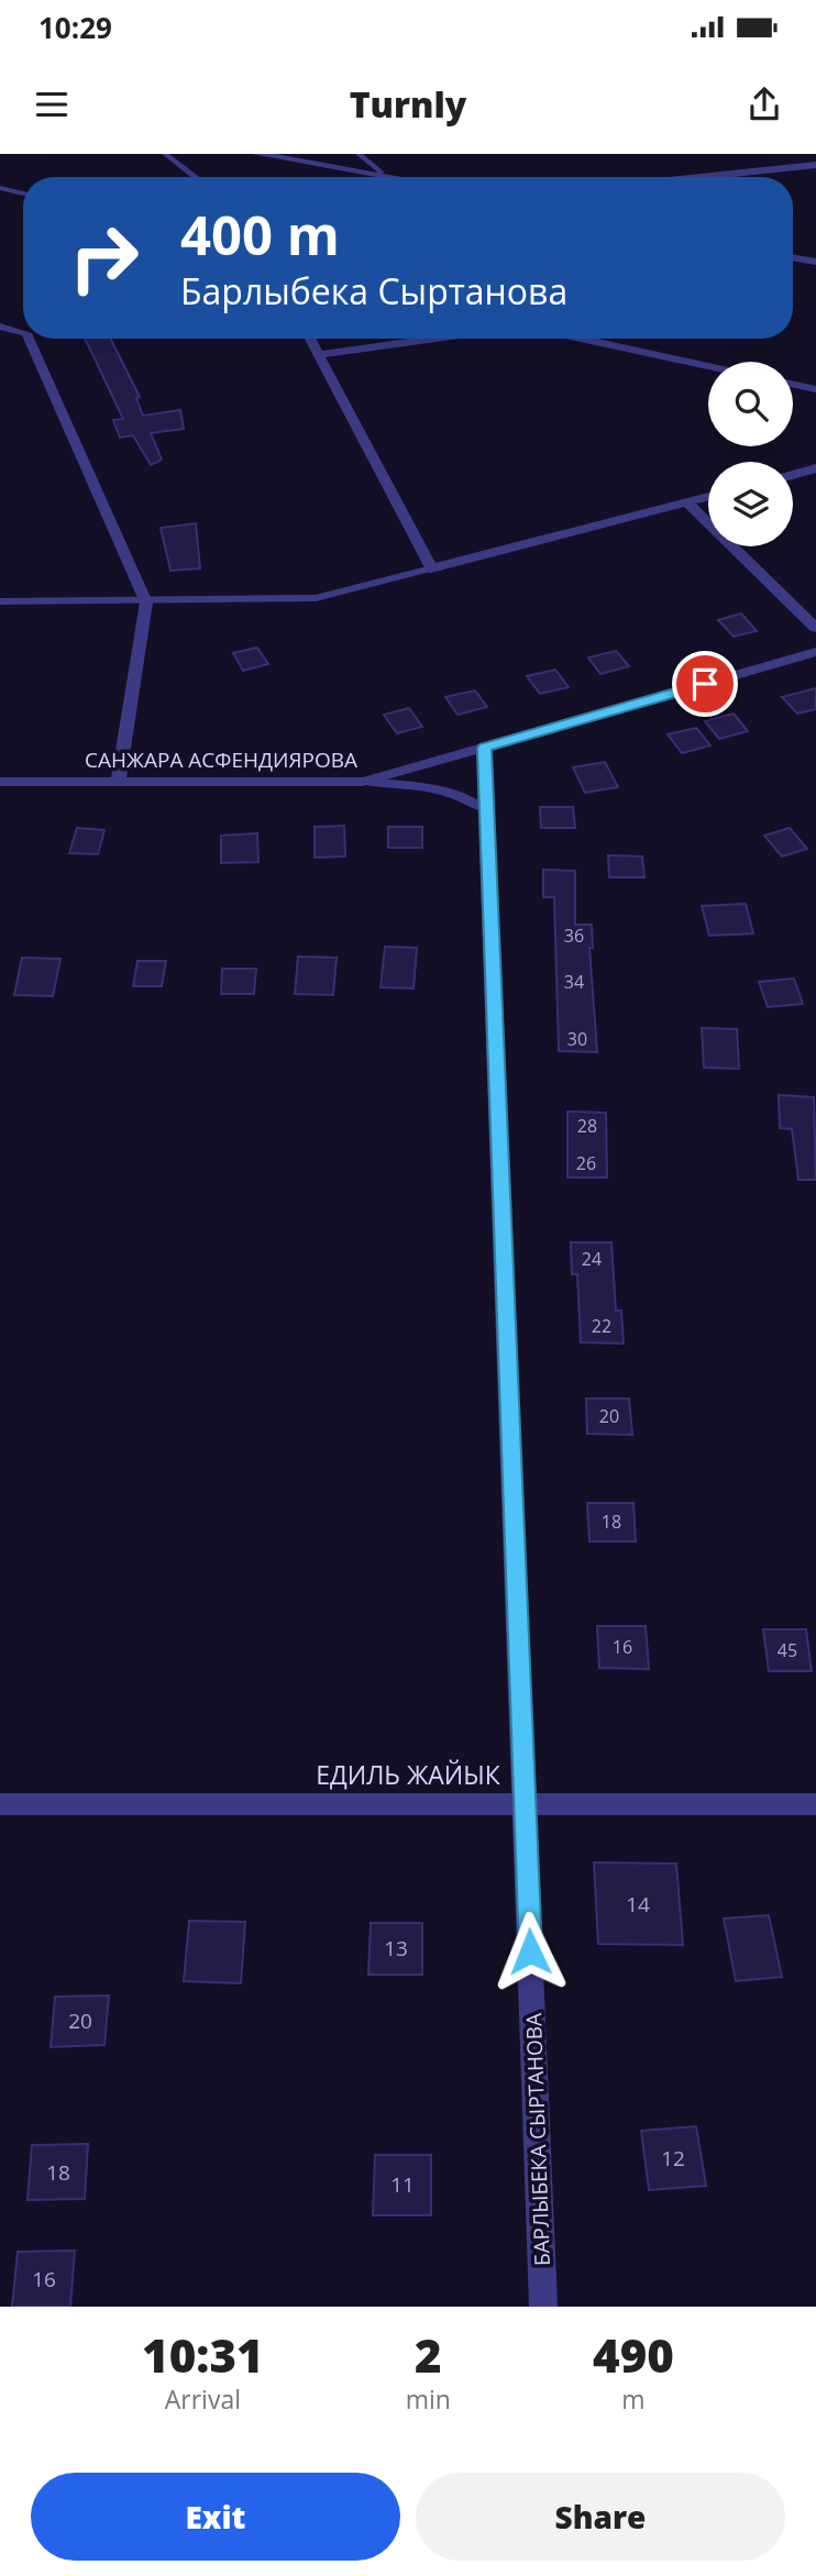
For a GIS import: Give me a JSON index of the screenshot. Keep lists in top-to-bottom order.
{
  "streets": {
    "street": ["САНЖАРА АСФЕНДИЯРОВА", "ЕДИЛЬ ЖАЙЫК", "БАРЛЫБЕКА СЫРТАНОВА"]
  },
  "crossings": [
    ["САНЖАРА АСФЕНДИЯРОВА", "БАРЛЫБЕКА СЫРТАНОВА"],
    ["ЕДИЛЬ ЖАЙЫК", "БАРЛЫБЕКА СЫРТАНОВА"]
  ],
  "house_numbers": [
    "36",
    "34",
    "30",
    "28",
    "26",
    "24",
    "22",
    "20",
    "18",
    "16",
    "45",
    "14",
    "13",
    "20",
    "12",
    "18",
    "11",
    "16"
  ],
  "page": {
    "status": "10:29",
    "header": "Turnly",
    "turn": ["400 m", "Барлыбека Сыртанова"],
    "eta": [
      "10:31",
      "Arrival",
      "2",
      "min",
      "490",
      "m"
    ],
    "buttons": ["Exit", "Share"]
  }
}
